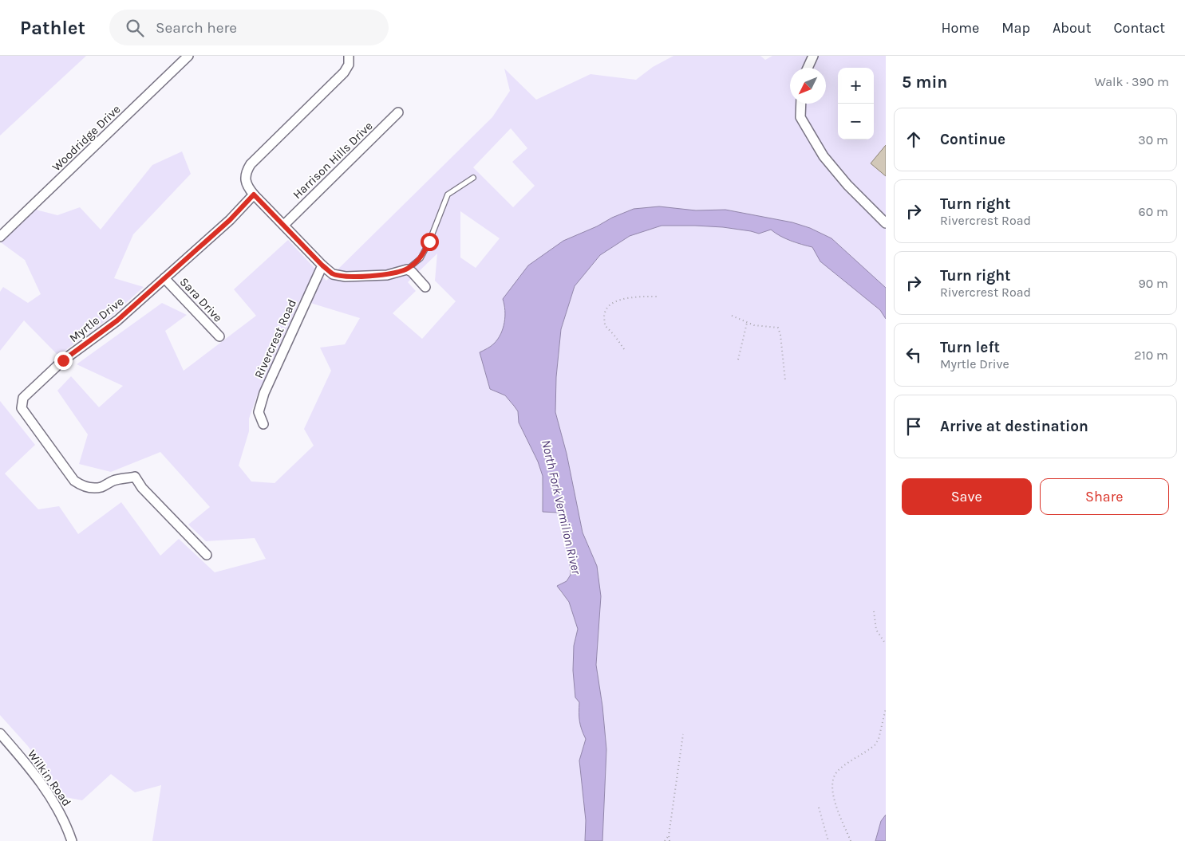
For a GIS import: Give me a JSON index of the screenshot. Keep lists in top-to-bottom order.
{
  "streets": {
    "street": [
      "Woodridge Drive",
      "Harrison Hills Drive",
      "Sara Drive",
      "Myrtle Drive",
      "Rivercrest Road",
      "Wilkin Road"
    ]
  },
  "crossings": [
    ["Sara Drive", "Myrtle Drive"]
  ],
  "water": ["North Fork Vermilion River"],
  "north": "bottom left",
  "page": {
    "header": "Pathlet",
    "search": "Search here",
    "nav": [
      "Home",
      "Map",
      "About",
      "Contact"
    ],
    "heading": ["5 min", "Walk · 390 m"],
    "map_buttons": ["+", "−"],
    "list": [
      ["Continue", "30 m"],
      ["Turn right", "Rivercrest Road", "60 m"],
      ["Turn right", "Rivercrest Road", "90 m"],
      ["Turn left", "Myrtle Drive", "210 m"],
      "Arrive at destination"
    ],
    "buttons": ["Save", "Share"]
  }
}
